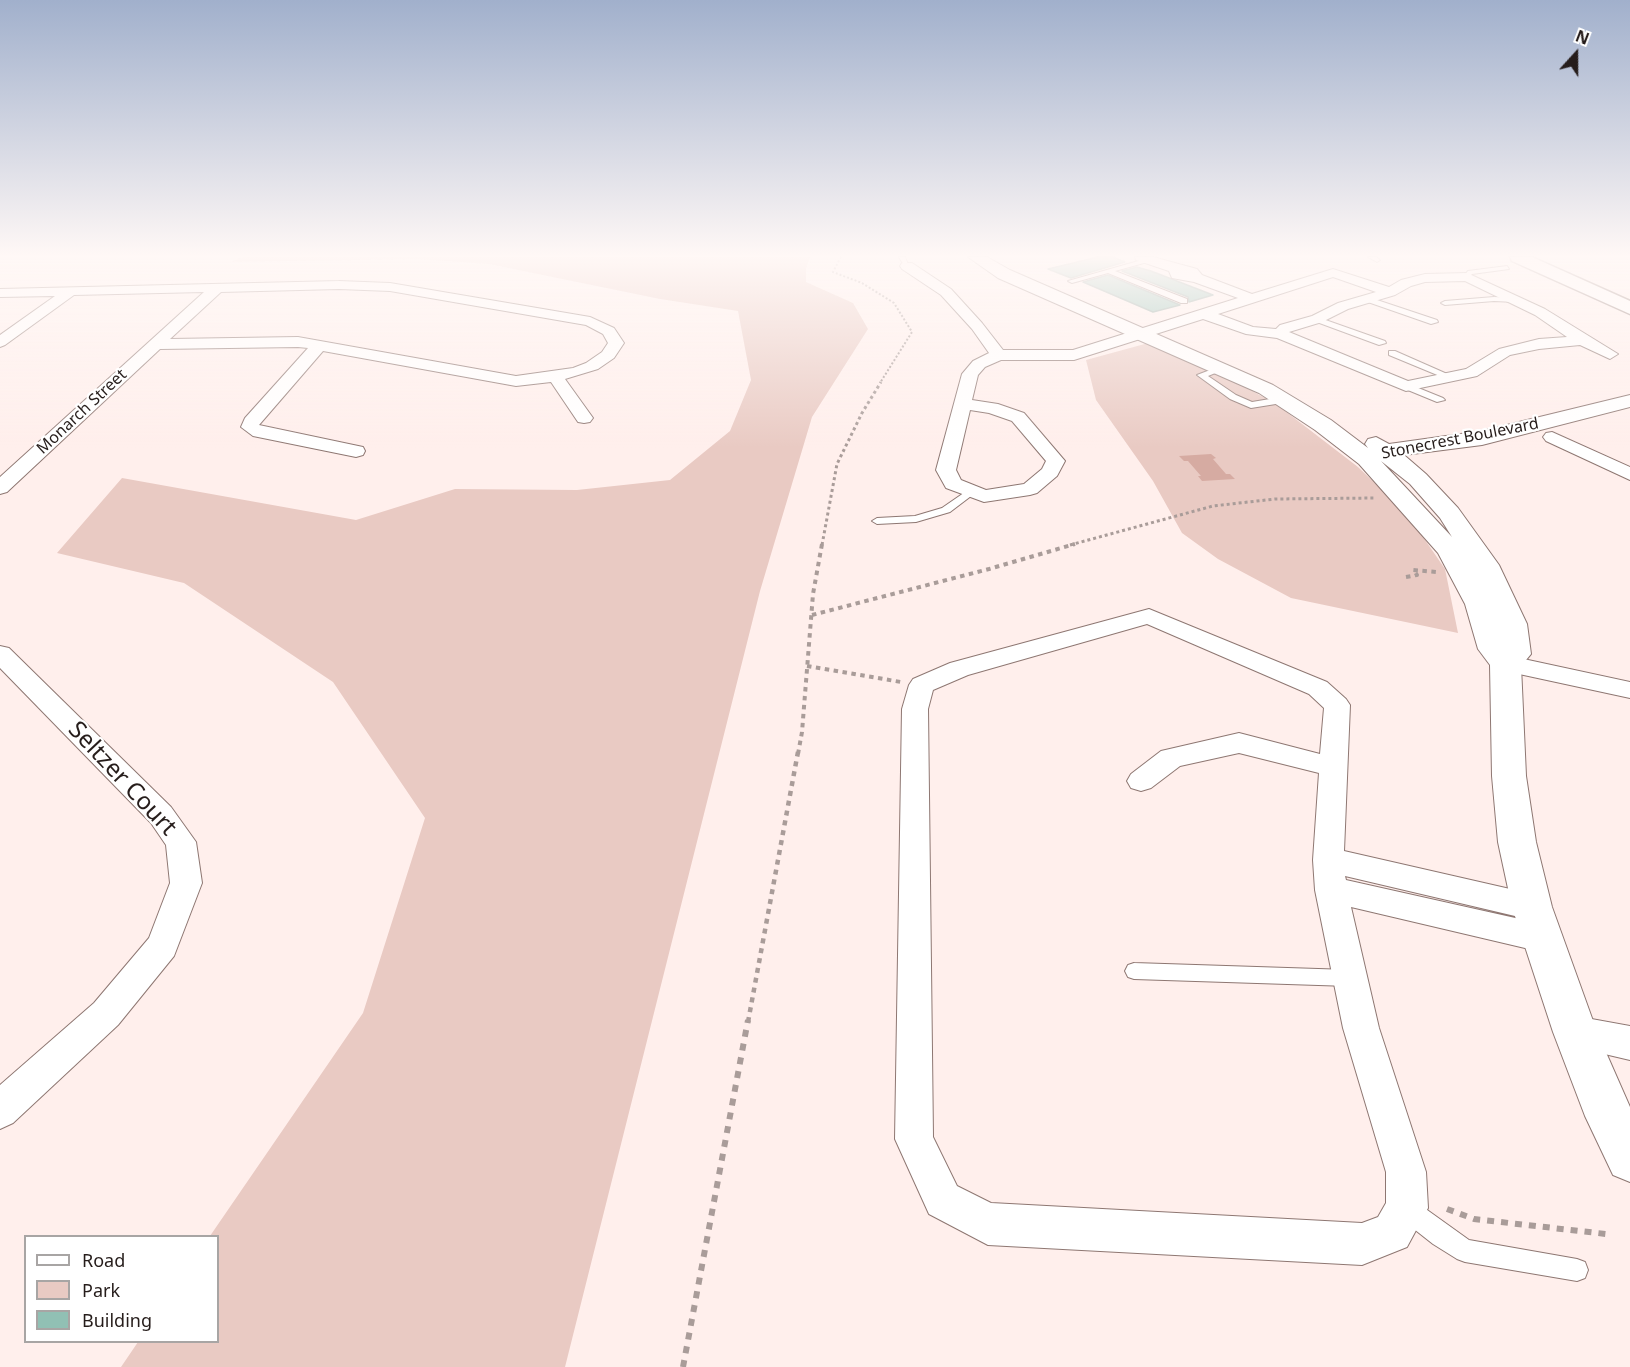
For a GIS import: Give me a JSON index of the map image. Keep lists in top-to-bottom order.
{
  "streets": {
    "street": ["Monarch Street", "Stonecrest Boulevard", "Seltzer Court"]
  },
  "legend": ["Road", "Park", "Building"],
  "north": "top"
}
